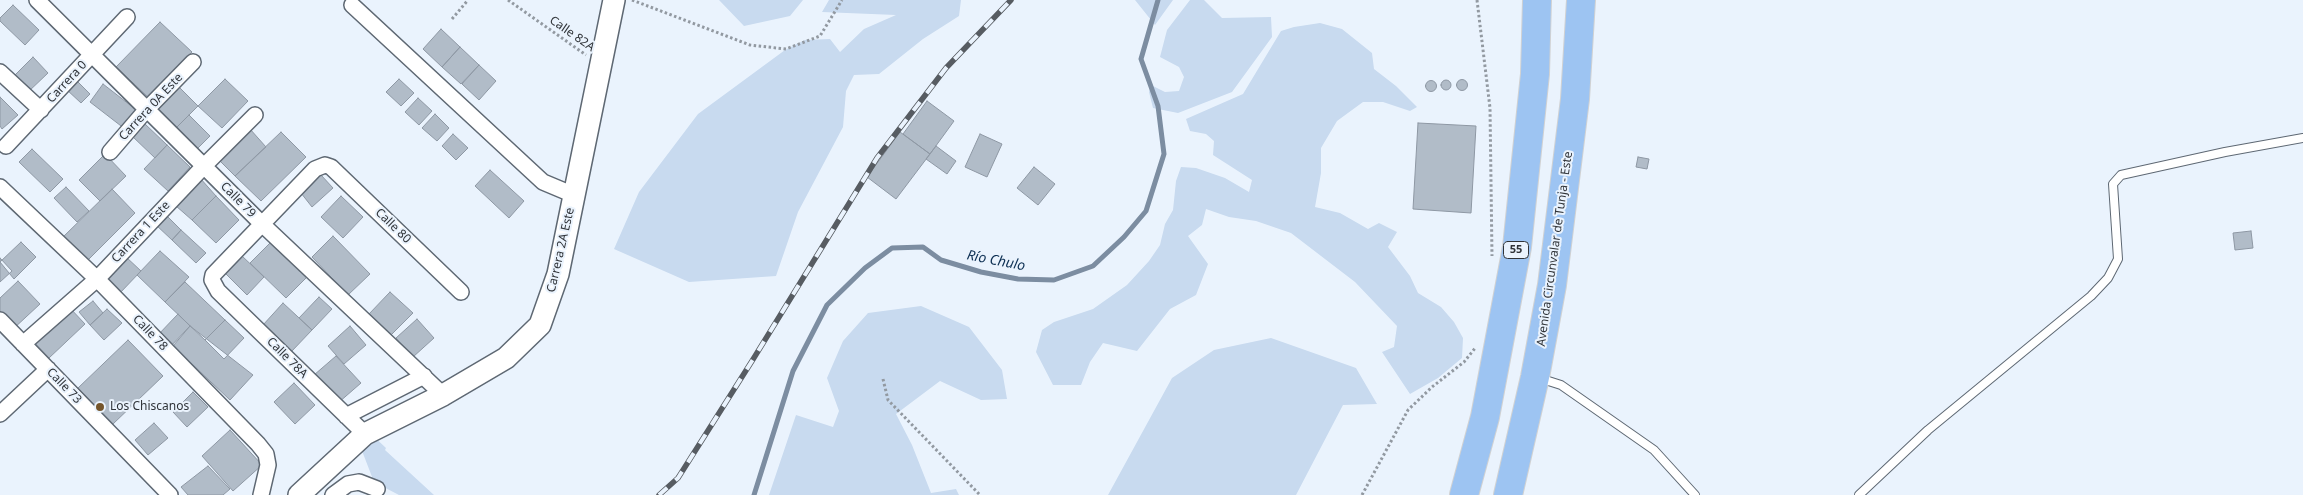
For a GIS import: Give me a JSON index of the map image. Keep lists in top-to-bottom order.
{
  "streets": {
    "highway": ["Avenida Circunvalar de Tunja - Este", "55"],
    "street": [
      "Carrera 0",
      "Carrera 0A Este",
      "Calle 79",
      "Calle 80",
      "Carrera 1 Este",
      "Carrera 2A Este",
      "Calle 78",
      "Calle 78A",
      "Calle 73"
    ],
    "path": ["Calle 82A"]
  },
  "crossings": [
    ["Calle 82A", "Carrera 2A Este"],
    ["Carrera 0", "Calle 79"],
    ["Carrera 0A Este", "Calle 79"],
    ["Calle 79", "Calle 80"],
    ["Calle 79", "Carrera 1 Este"],
    ["Calle 79", "Carrera 2A Este"],
    ["Calle 79", "Calle 78A"],
    ["Calle 80", "Calle 78A"],
    ["Carrera 1 Este", "Calle 78"],
    ["Carrera 1 Este", "Calle 73"],
    ["Carrera 2A Este", "Calle 78A"]
  ],
  "water": ["Río Chulo"],
  "places": ["Los Chiscanos"]
}
